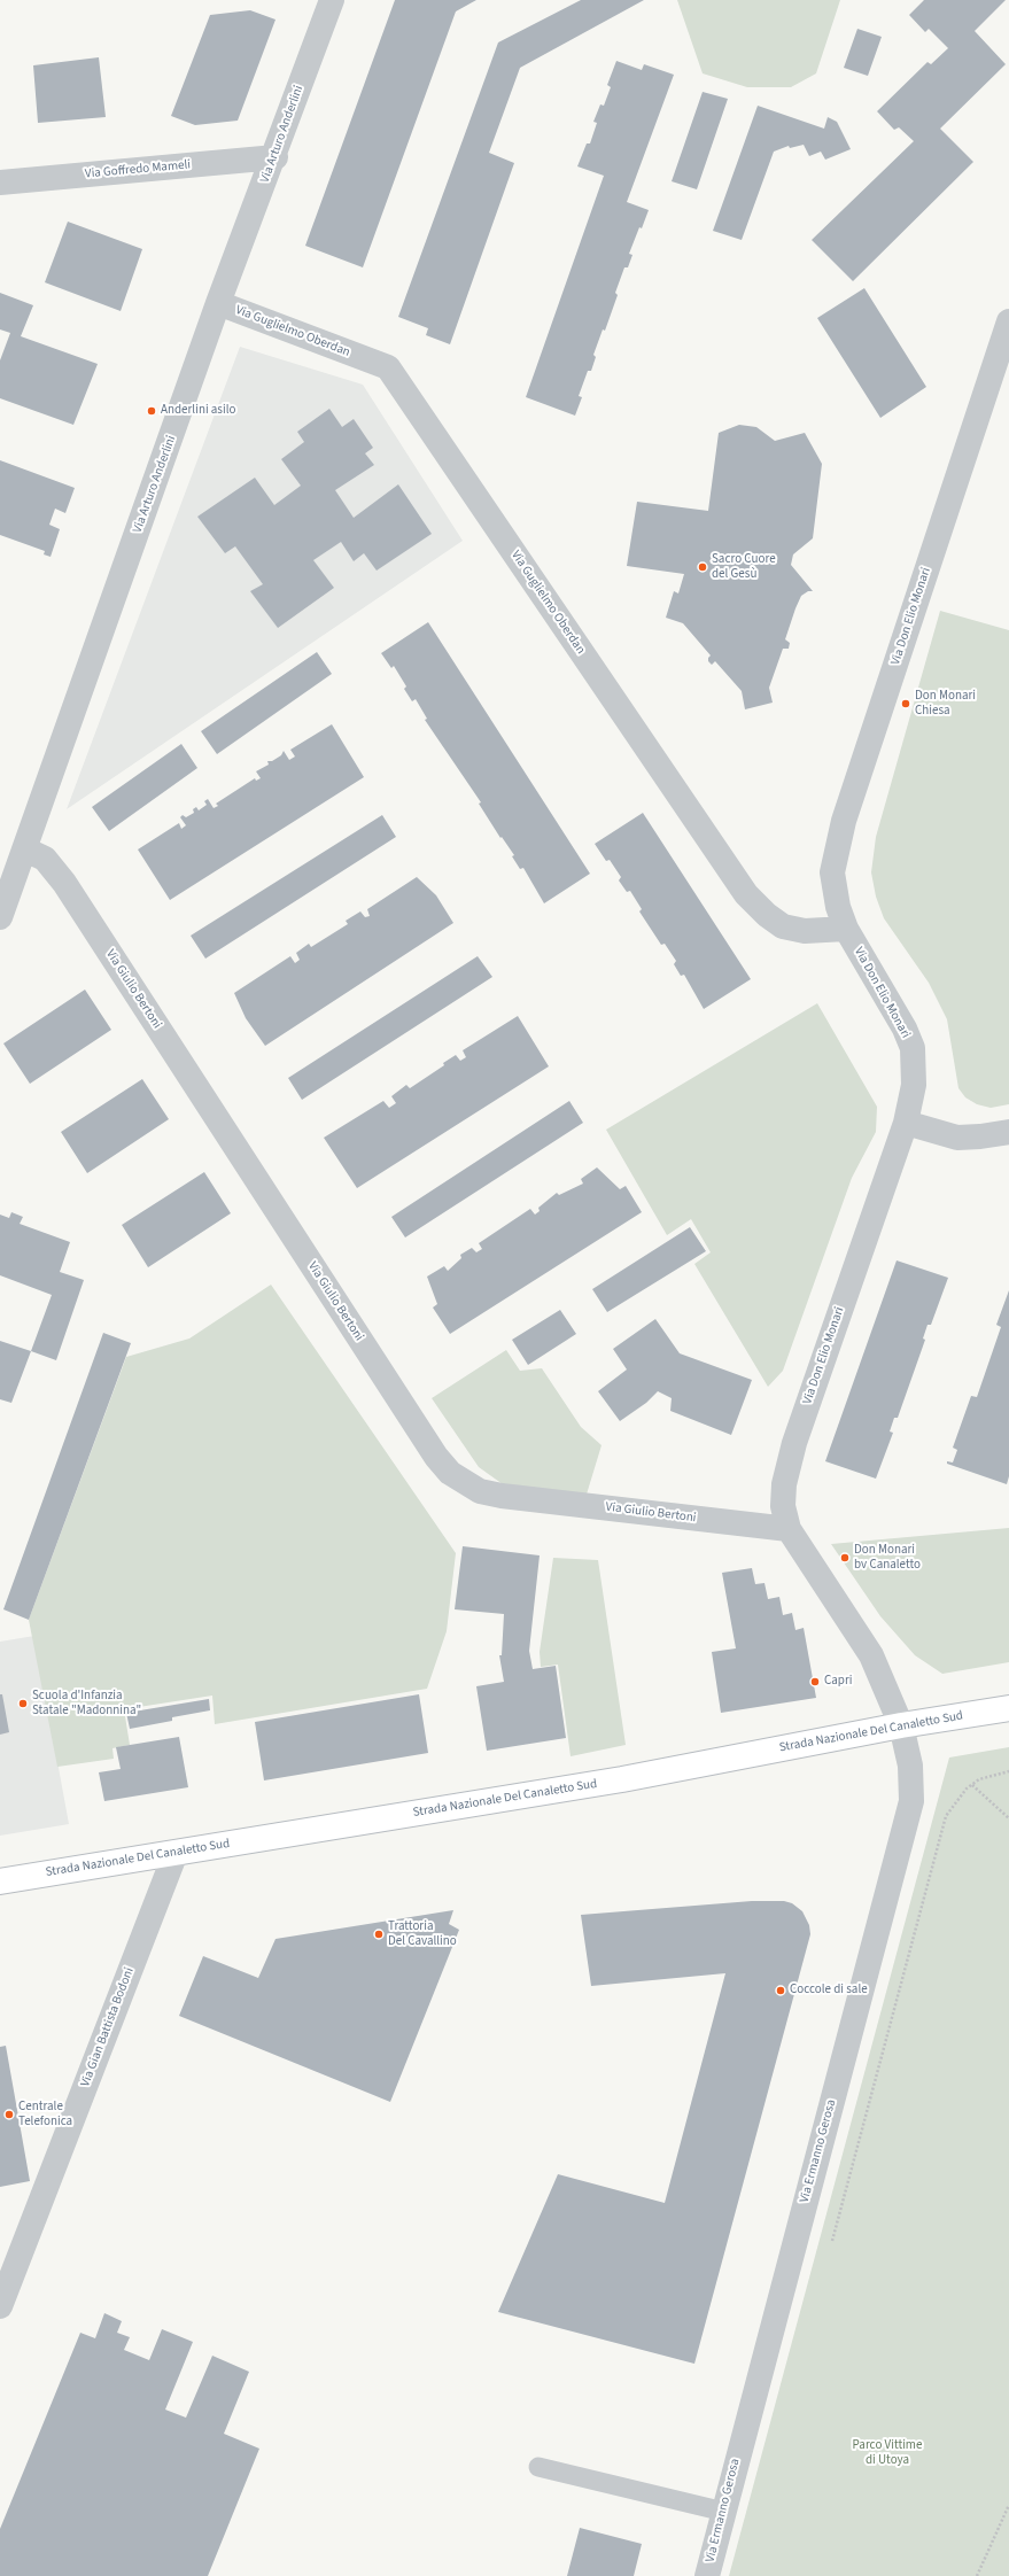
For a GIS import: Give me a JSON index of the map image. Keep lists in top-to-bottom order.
{
  "streets": {
    "main road": ["Strada Nazionale Del Canaletto Sud"],
    "street": [
      "Via Arturo Anderlini",
      "Via Goffredo Mameli",
      "Via Guglielmo Oberdan",
      "Via Don Elio Monari",
      "Via Giulio Bertoni",
      "Via Gian Battista Bodoni",
      "Via Ermanno Gerosa"
    ]
  },
  "crossings": [
    ["Via Arturo Anderlini", "Via Goffredo Mameli"],
    ["Via Arturo Anderlini", "Via Guglielmo Oberdan"],
    ["Via Arturo Anderlini", "Via Giulio Bertoni"],
    ["Via Guglielmo Oberdan", "Via Don Elio Monari"],
    ["Via Don Elio Monari", "Via Giulio Bertoni"],
    ["Via Don Elio Monari", "Strada Nazionale Del Canaletto Sud"],
    ["Via Don Elio Monari", "Via Ermanno Gerosa"],
    ["Strada Nazionale Del Canaletto Sud", "Via Gian Battista Bodoni"],
    ["Strada Nazionale Del Canaletto Sud", "Via Ermanno Gerosa"]
  ],
  "parks": ["Parco Vittime di Utoya"],
  "places": [
    "Anderlini asilo",
    "Sacro Cuore del Gesù",
    "Don Monari Chiesa",
    "Don Monari bv Canaletto",
    "Capri",
    "Scuola d'Infanzia Statale \"Madonnina\"",
    "Trattoria Del Cavallino",
    "Coccole di sale",
    "Centrale Telefonica"
  ]
}
